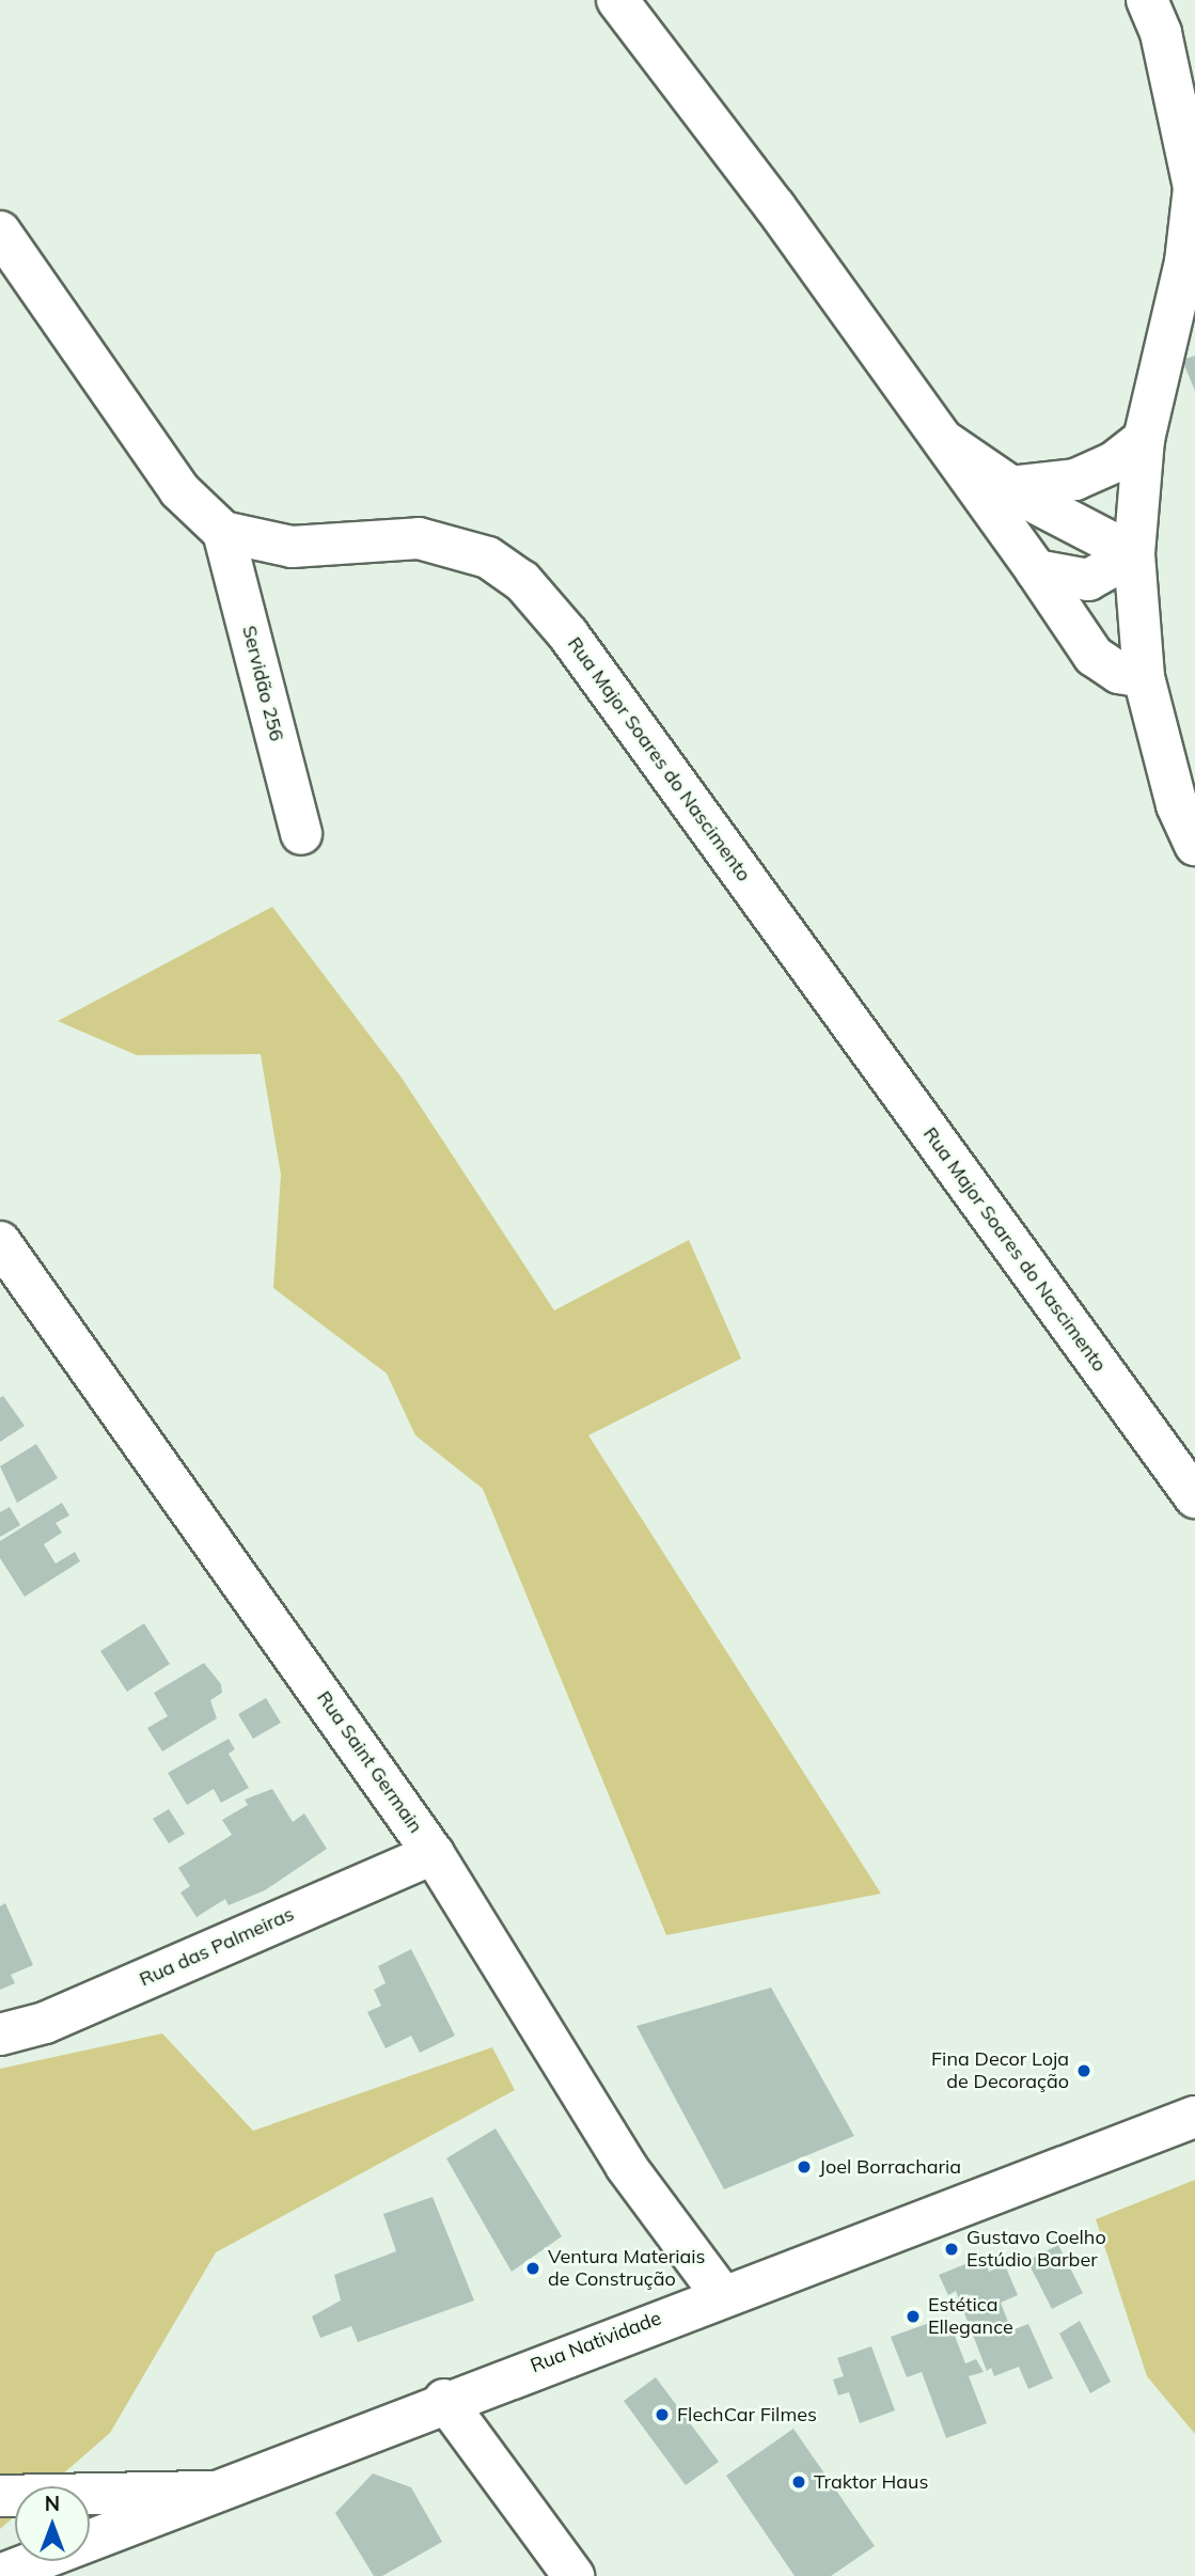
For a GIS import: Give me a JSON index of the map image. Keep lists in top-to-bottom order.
{
  "streets": {
    "street": [
      "Servidão 256",
      "Rua Major Soares do Nascimento",
      "Rua Saint Germain",
      "Rua das Palmeiras",
      "Rua Natividade"
    ]
  },
  "crossings": [
    ["Servidão 256", "Rua Major Soares do Nascimento"],
    ["Rua Saint Germain", "Rua das Palmeiras"],
    ["Rua Saint Germain", "Rua Natividade"]
  ],
  "places": [
    "Fina Decor Loja de Decoração",
    "Joel Borracharia",
    "Gustavo Coelho Estúdio Barber",
    "Ventura Materiais de Construção",
    "Estética Ellegance",
    "FlechCar Filmes",
    "Traktor Haus"
  ],
  "north": "top"
}
